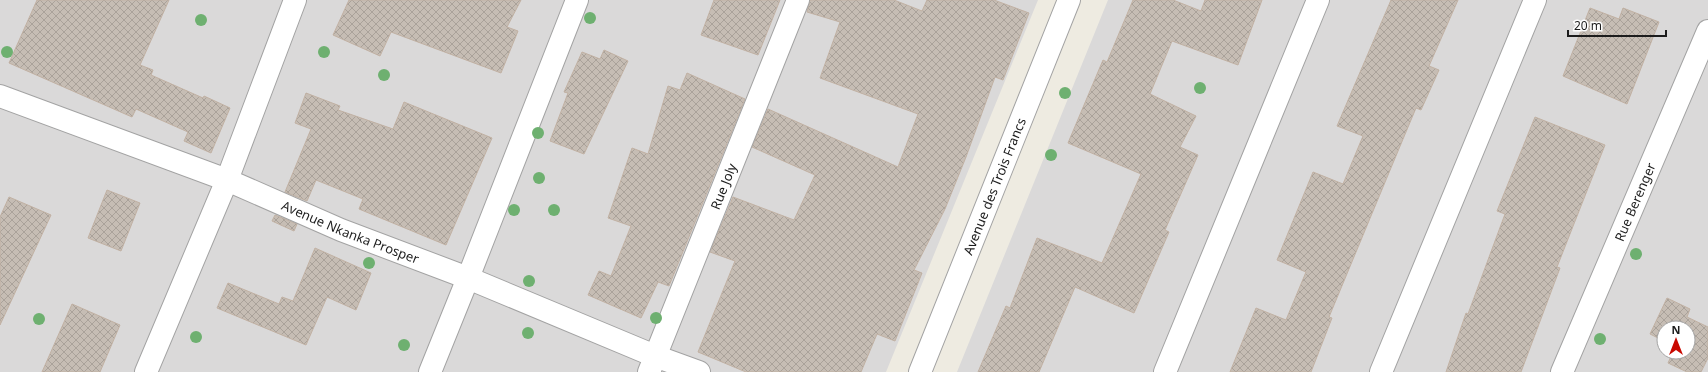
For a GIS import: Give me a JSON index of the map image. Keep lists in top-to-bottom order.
{
  "streets": {
    "street": [
      "Rue Joly",
      "Avenue des Trois Francs",
      "Rue Berenger",
      "Avenue Nkanka Prosper"
    ]
  },
  "crossings": [
    ["Rue Joly", "Avenue Nkanka Prosper"]
  ],
  "scale_bar": "20 m",
  "north": "top"
}
